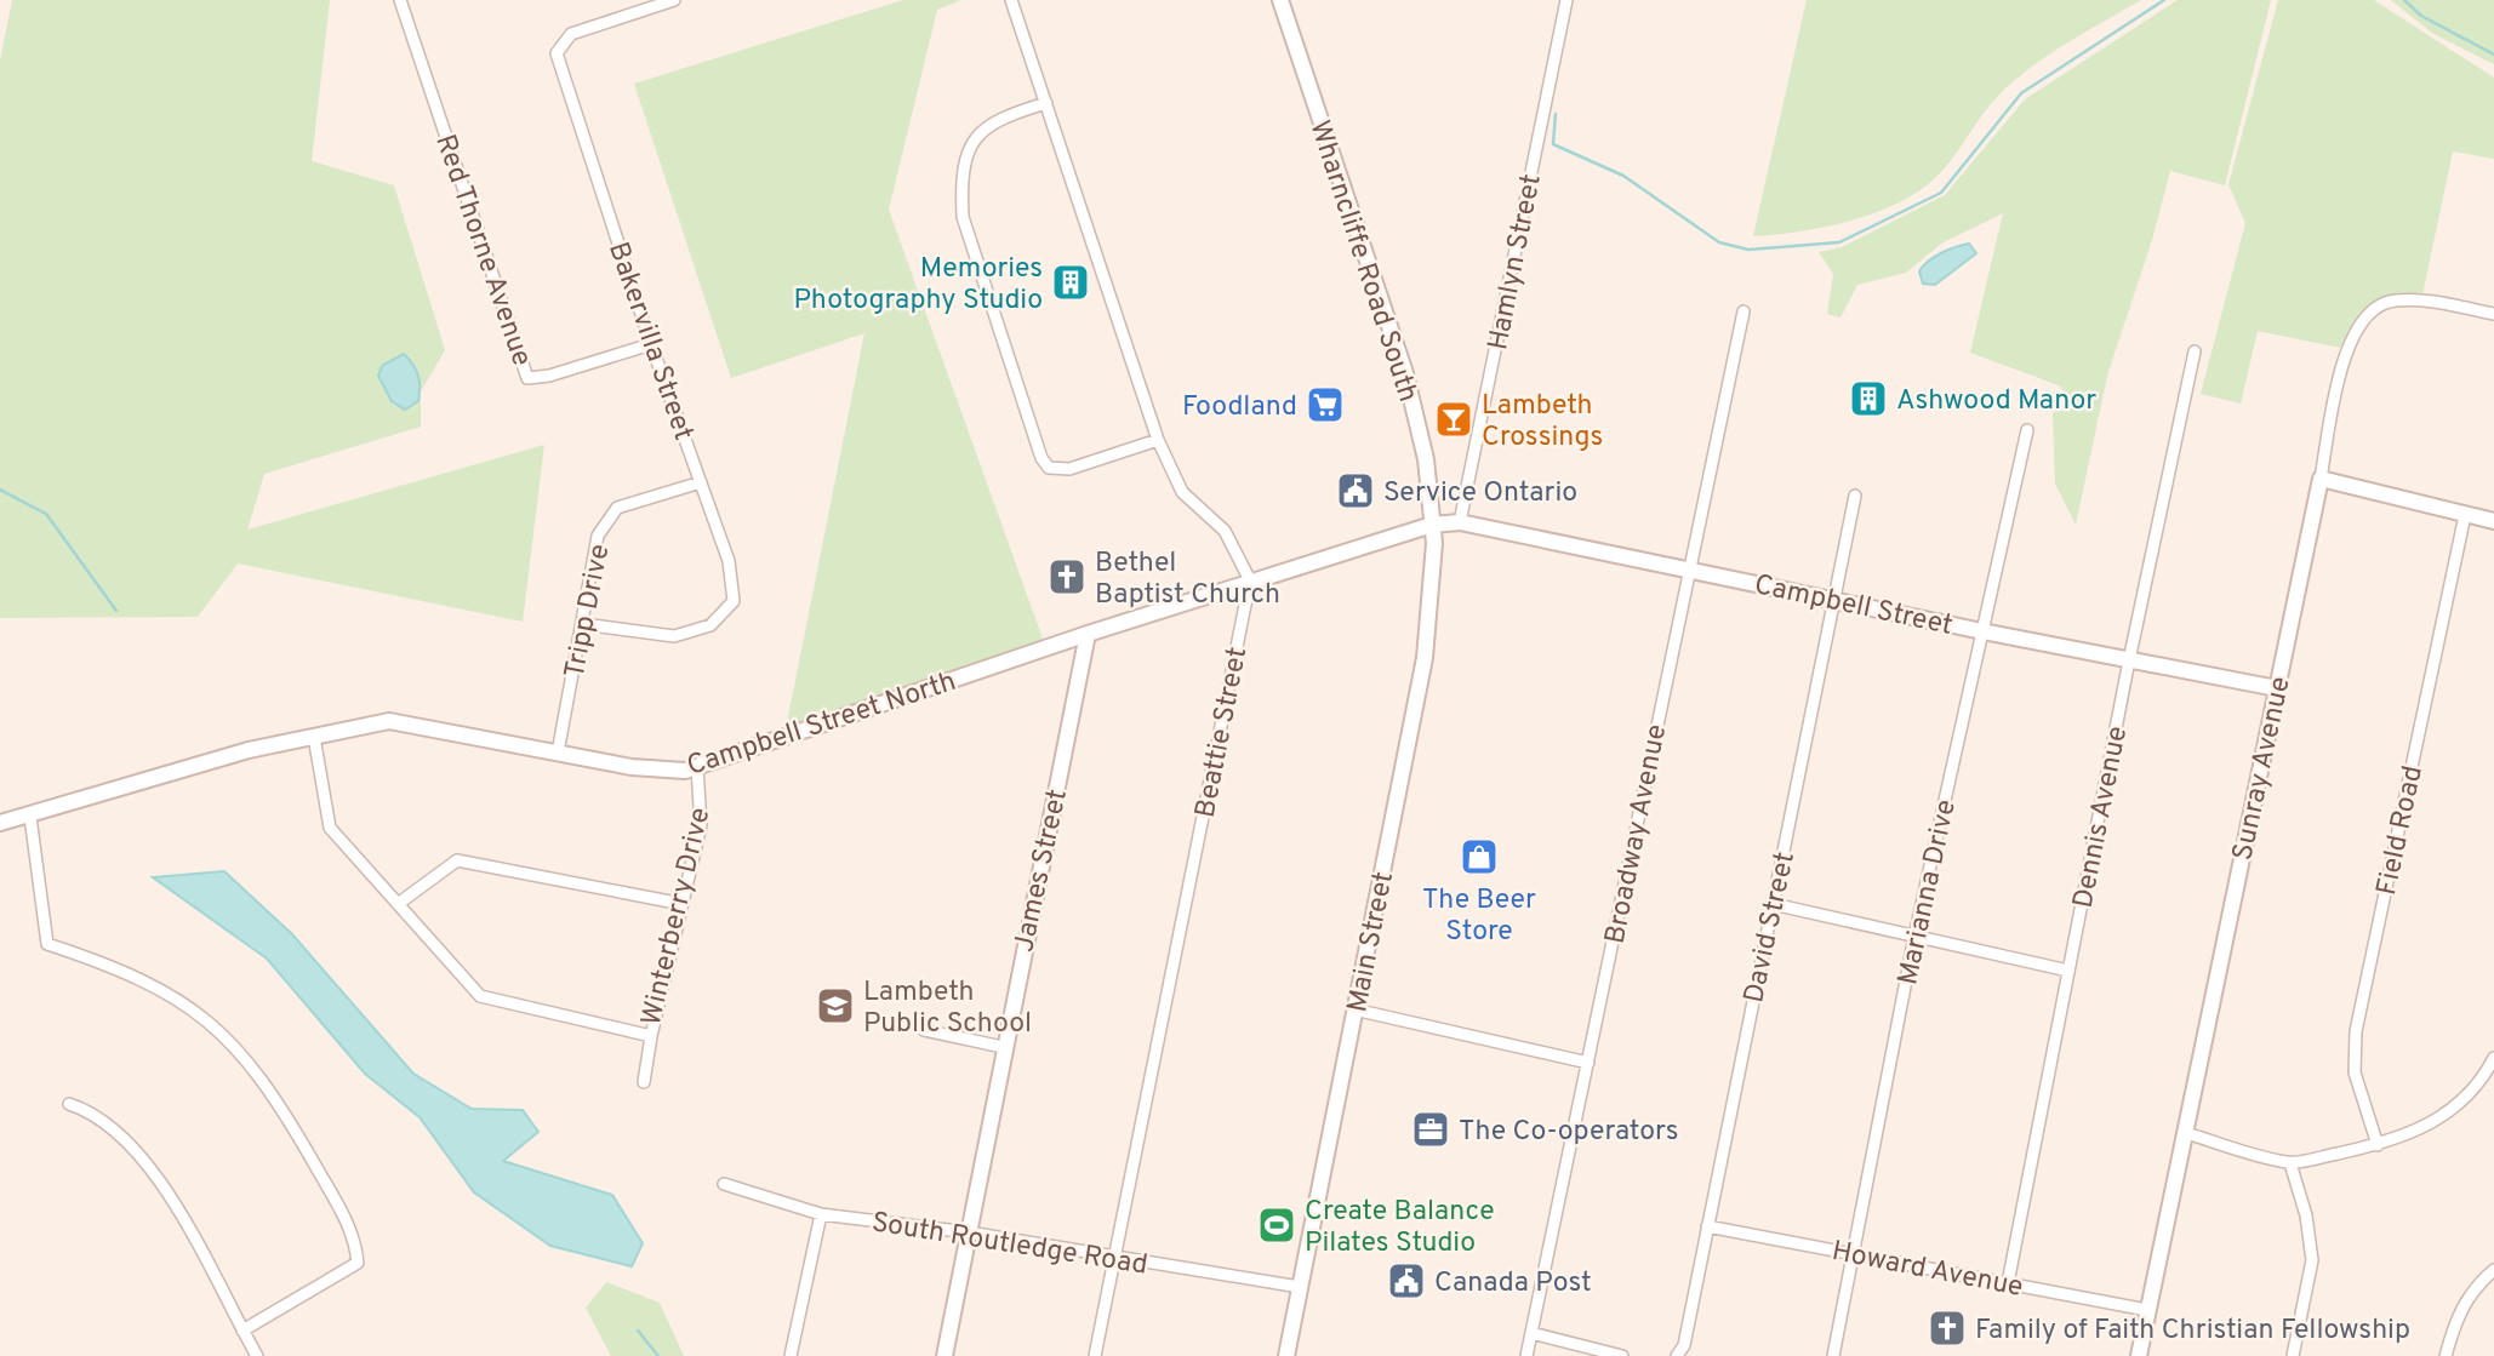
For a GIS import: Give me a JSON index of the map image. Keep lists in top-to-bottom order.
{
  "streets": {
    "street": [
      "Red Thorne Avenue",
      "Wharncliffe Road South",
      "Hamlyn Street",
      "Bakervilla Street",
      "Campbell Street",
      "Tripp Drive",
      "Campbell Street North",
      "Beattie Street",
      "Sunray Avenue",
      "Dennis Avenue",
      "Field Road",
      "Broadway Avenue",
      "James Street",
      "Marianna Drive",
      "Winterberry Drive",
      "David Street",
      "Main Street",
      "South Routledge Road",
      "Howard Avenue"
    ]
  },
  "crossings": [
    ["Red Thorne Avenue", "Bakervilla Street"],
    ["Wharncliffe Road South", "Campbell Street"],
    ["Wharncliffe Road South", "Campbell Street North"],
    ["Wharncliffe Road South", "Main Street"],
    ["Hamlyn Street", "Campbell Street"],
    ["Bakervilla Street", "Tripp Drive"],
    ["Campbell Street", "Campbell Street North"],
    ["Campbell Street", "Sunray Avenue"],
    ["Campbell Street", "Dennis Avenue"],
    ["Campbell Street", "Broadway Avenue"],
    ["Campbell Street", "Marianna Drive"],
    ["Campbell Street", "David Street"],
    ["Campbell Street", "Main Street"],
    ["Tripp Drive", "Campbell Street North"],
    ["Campbell Street North", "Beattie Street"],
    ["Campbell Street North", "James Street"],
    ["Campbell Street North", "Winterberry Drive"],
    ["Campbell Street North", "Main Street"],
    ["Beattie Street", "South Routledge Road"],
    ["Sunray Avenue", "Howard Avenue"],
    ["Dennis Avenue", "Howard Avenue"],
    ["James Street", "South Routledge Road"],
    ["Marianna Drive", "Howard Avenue"],
    ["David Street", "Howard Avenue"],
    ["Main Street", "South Routledge Road"]
  ],
  "places": {
    "building": ["Memories Photography Studio", "Ashwood Manor"],
    "supermarket": ["Foodland"],
    "bar": ["Lambeth Crossings"],
    "public building": ["Service Ontario", "Canada Post"],
    "church": ["Bethel Baptist Church", "Family of Faith Christian Fellowship"],
    "shop": ["The Beer Store"],
    "school or university": ["Lambeth Public School"],
    "office": ["The Co-operators"],
    "sports": ["Create Balance Pilates Studio"]
  }
}
